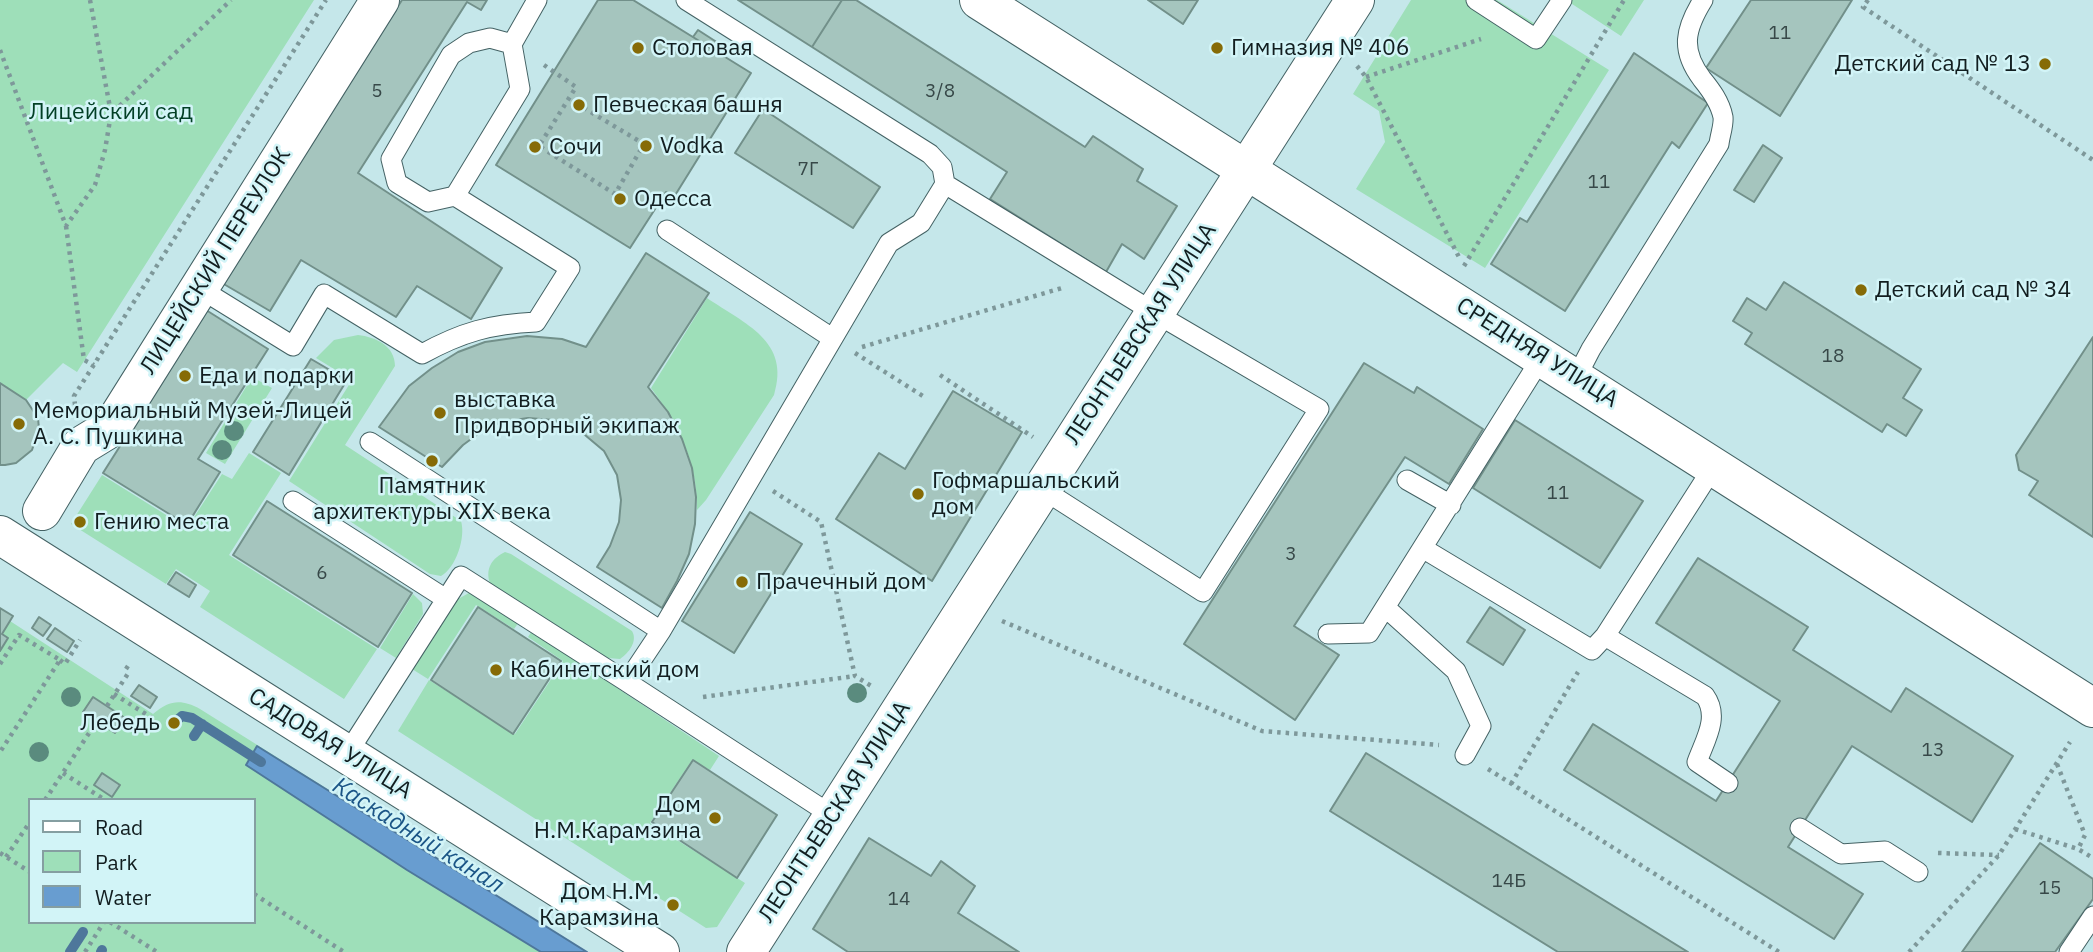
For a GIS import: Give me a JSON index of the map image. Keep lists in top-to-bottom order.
{
  "streets": {
    "street": [
      "ЛИЦЕЙСКИЙ ПЕРЕУЛОК",
      "ЛЕОНТЬЕВСКАЯ УЛИЦА",
      "СРЕДНЯЯ УЛИЦА",
      "САДОВАЯ УЛИЦА"
    ]
  },
  "crossings": [
    ["ЛЕОНТЬЕВСКАЯ УЛИЦА", "СРЕДНЯЯ УЛИЦА"]
  ],
  "water": ["Каскадный канал"],
  "parks": ["Лицейский сад"],
  "places": [
    "Столовая",
    "Гимназия № 406",
    "Детский сад № 13",
    "Певческая башня",
    "Vodka",
    "Сочи",
    "Одесса",
    "Детский сад № 34",
    "Еда и подарки",
    "выставка Придворный экипаж",
    "Мемориальный Музей-Лицей А. С. Пушкина",
    "Памятник архитектуры XIX века",
    "Гофмаршальский дом",
    "Гению места",
    "Прачечный дом",
    "Кабинетский дом",
    "Лебедь",
    "Дом Н.М.Карамзина",
    "Дом Н.М. Карамзина"
  ],
  "house_numbers": [
    "11",
    "5",
    "3/8",
    "7Г",
    "11",
    "18",
    "11",
    "3",
    "6",
    "13",
    "14Б",
    "15",
    "14"
  ],
  "legend": ["Road", "Park", "Water"]
}
